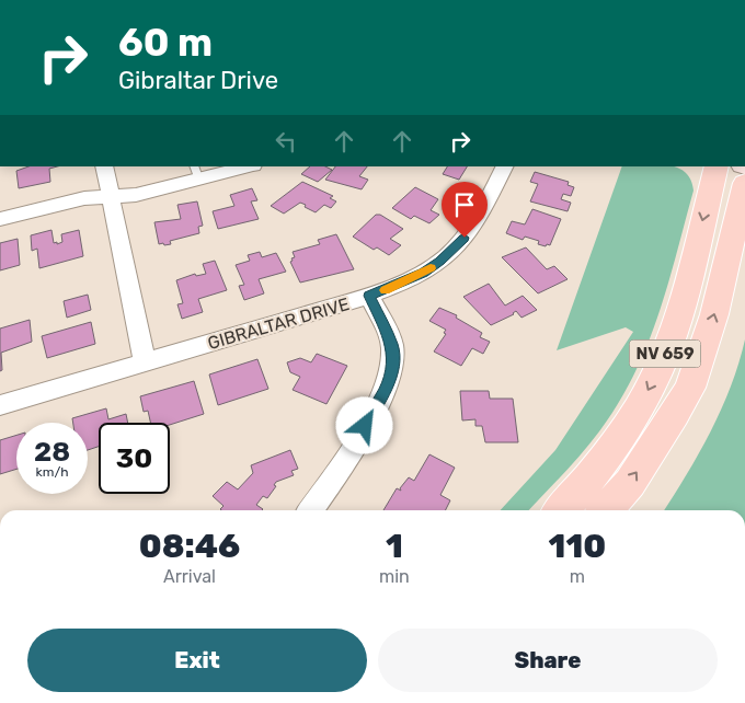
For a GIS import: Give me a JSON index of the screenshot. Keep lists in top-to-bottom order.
{
  "streets": {
    "main road": ["NV 659"],
    "street": ["GIBRALTAR DRIVE"]
  },
  "page": {
    "turn": ["60 m", "Gibraltar Drive"],
    "speed": "28 km/h",
    "limit": "30",
    "eta": [
      "08:46",
      "Arrival",
      "1",
      "min",
      "110",
      "m"
    ],
    "buttons": ["Exit", "Share"]
  }
}
